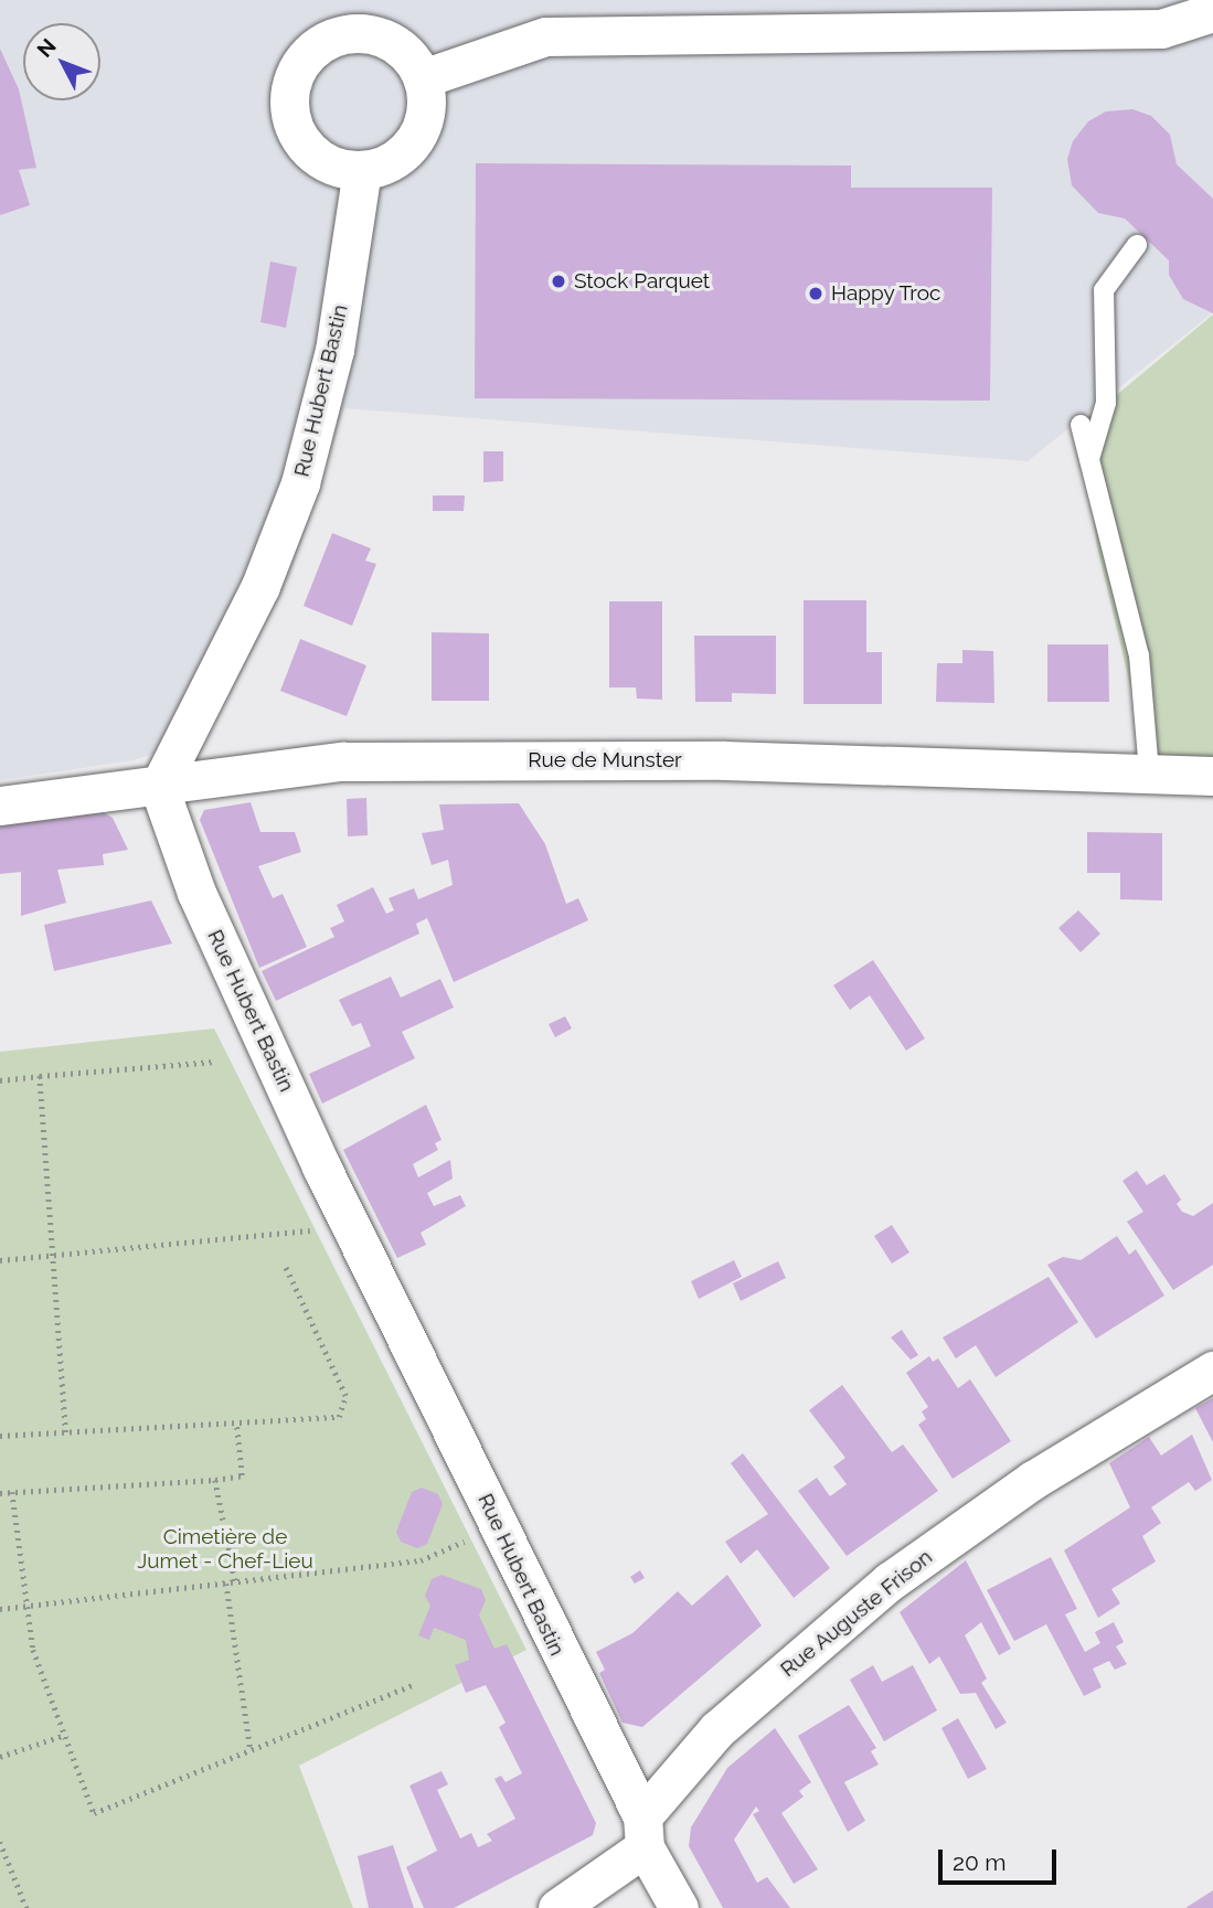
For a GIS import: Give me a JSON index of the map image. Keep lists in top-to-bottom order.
{
  "streets": {
    "street": ["Rue Hubert Bastin", "Rue de Munster", "Rue Auguste Frison"]
  },
  "crossings": [
    ["Rue Hubert Bastin", "Rue de Munster"],
    ["Rue Hubert Bastin", "Rue Auguste Frison"]
  ],
  "parks": ["Cimetière de Jumet - Chef-Lieu"],
  "places": ["Stock Parquet", "Happy Troc"],
  "scale_bar": "20 m",
  "north": "top left"
}
